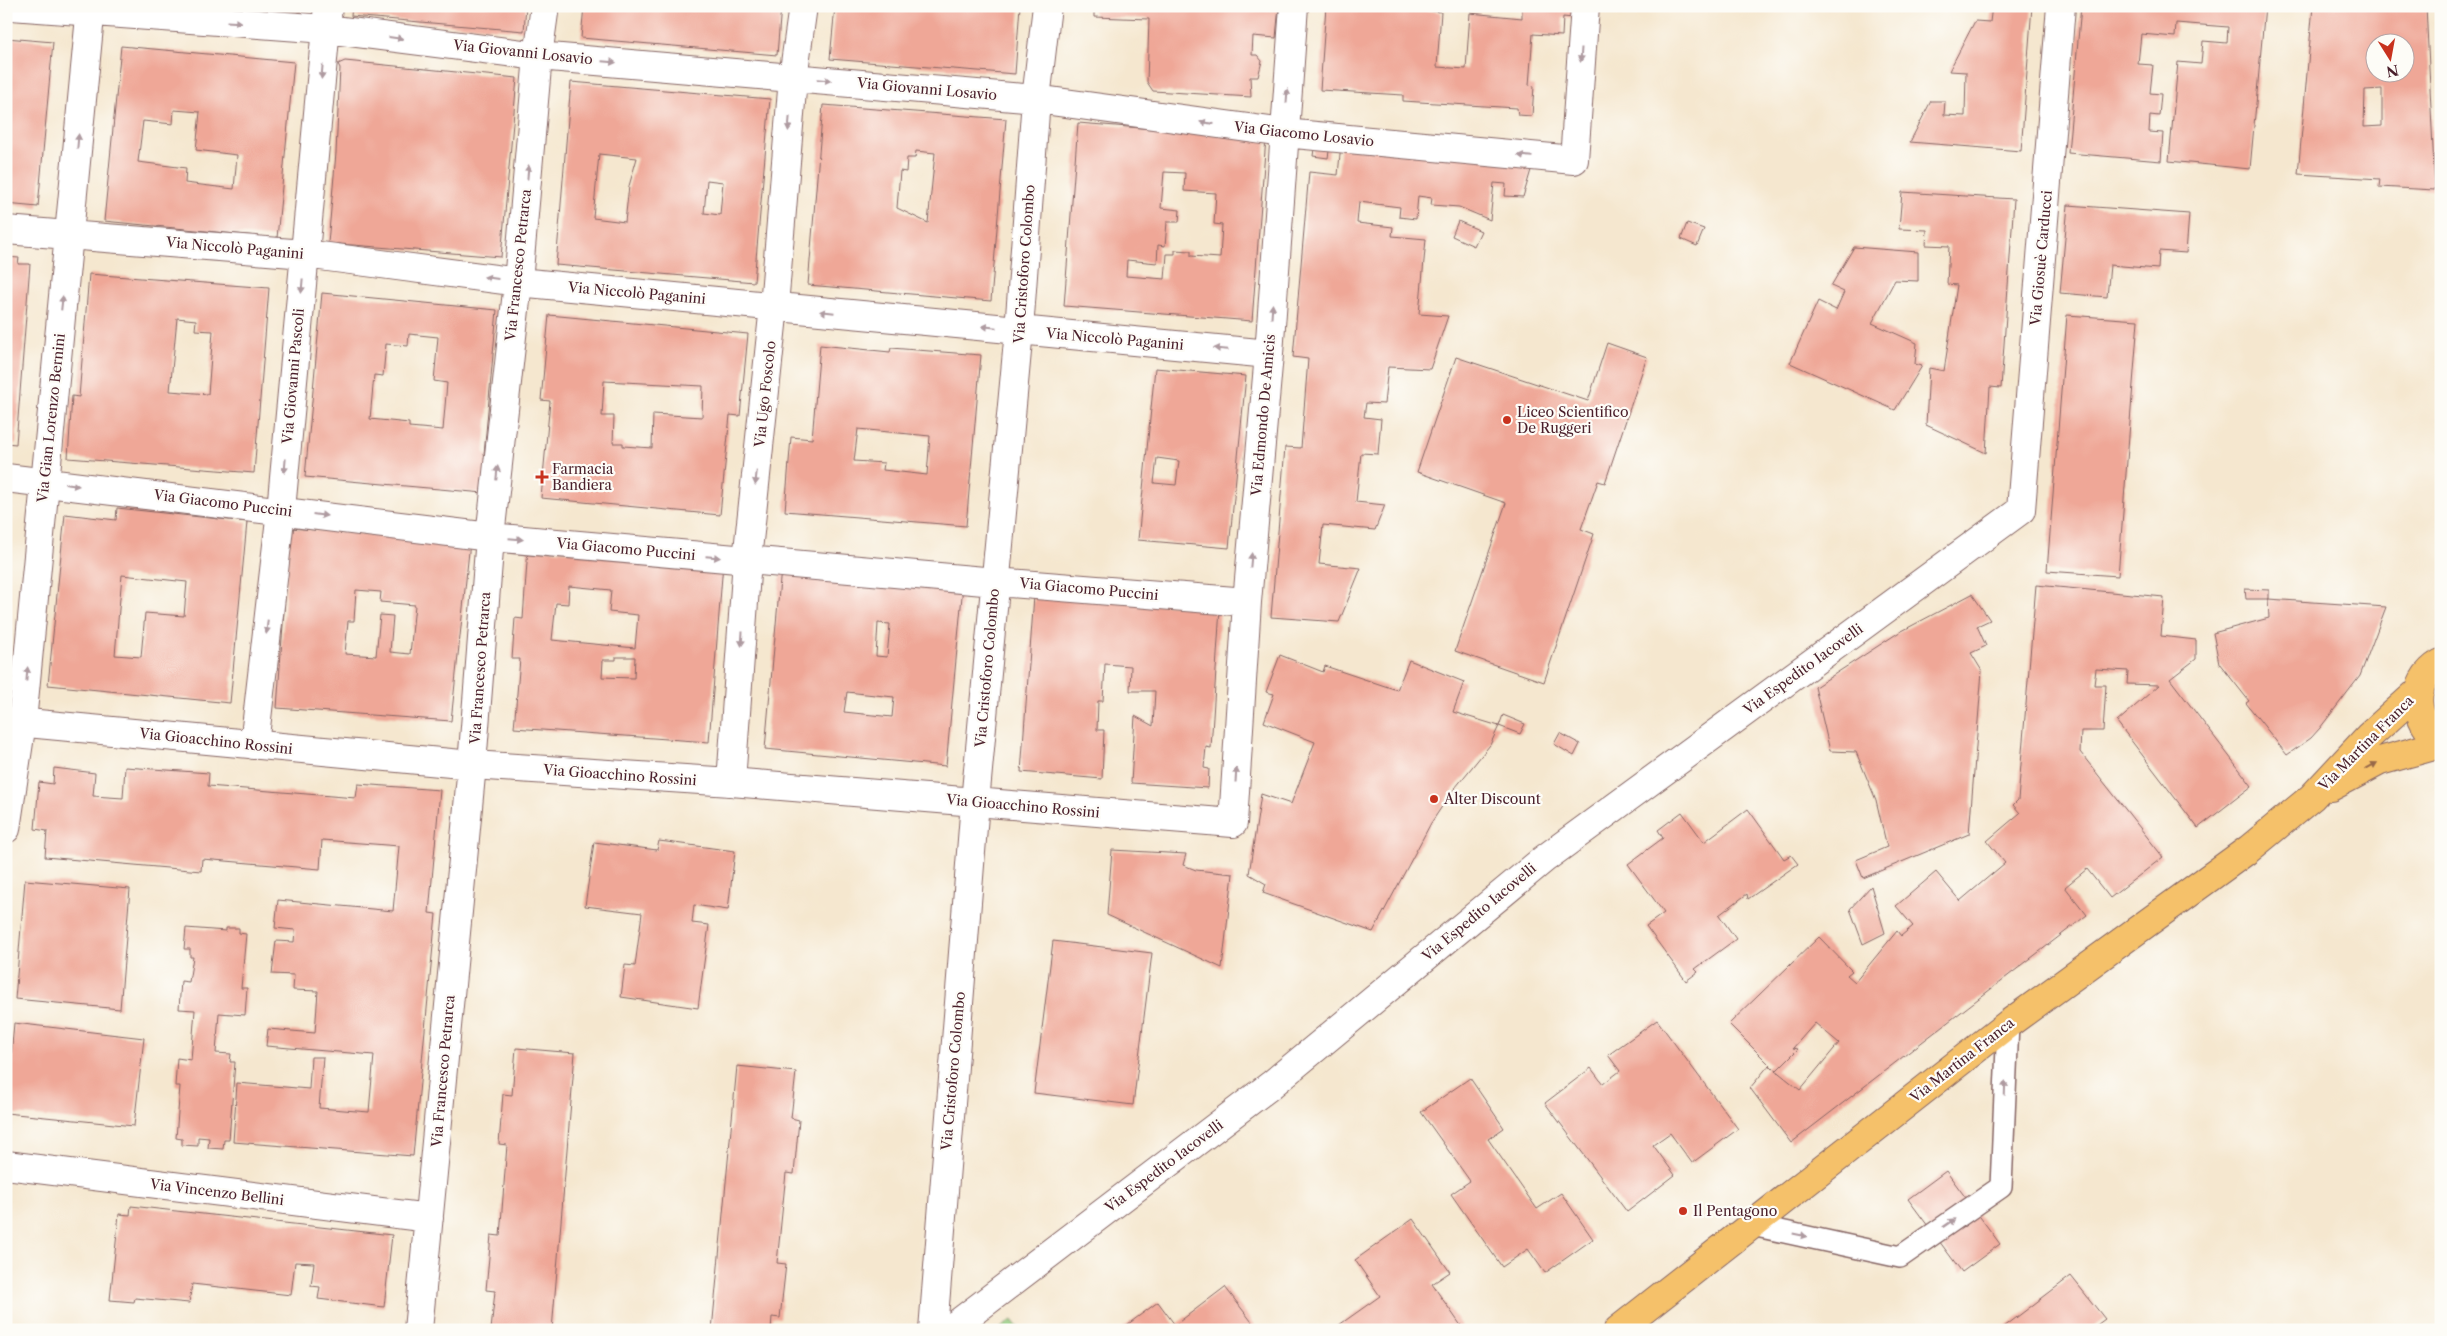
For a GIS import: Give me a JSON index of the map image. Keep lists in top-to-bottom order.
{
  "streets": {
    "main road": ["Via Martina Franca"],
    "street": [
      "Via Giovanni Losavio",
      "Via Giacomo Losavio",
      "Via Niccolò Paganini",
      "Via Giosuè Carducci",
      "Via Cristoforo Colombo",
      "Via Francesco Petrarca",
      "Via Giovanni Pascoli",
      "Via Ugo Foscolo",
      "Via Edmondo De Amicis",
      "Via Gian Lorenzo Bernini",
      "Via Giacomo Puccini",
      "Via Espedito Iacovelli",
      "Via Gioacchino Rossini",
      "Via Vincenzo Bellini"
    ]
  },
  "crossings": [
    ["Via Giovanni Losavio", "Via Giacomo Losavio"],
    ["Via Giovanni Losavio", "Via Cristoforo Colombo"],
    ["Via Giovanni Losavio", "Via Francesco Petrarca"],
    ["Via Giovanni Losavio", "Via Giovanni Pascoli"],
    ["Via Giovanni Losavio", "Via Ugo Foscolo"],
    ["Via Giovanni Losavio", "Via Gian Lorenzo Bernini"],
    ["Via Giacomo Losavio", "Via Cristoforo Colombo"],
    ["Via Giacomo Losavio", "Via Edmondo De Amicis"],
    ["Via Niccolò Paganini", "Via Cristoforo Colombo"],
    ["Via Niccolò Paganini", "Via Francesco Petrarca"],
    ["Via Niccolò Paganini", "Via Giovanni Pascoli"],
    ["Via Niccolò Paganini", "Via Ugo Foscolo"],
    ["Via Niccolò Paganini", "Via Edmondo De Amicis"],
    ["Via Niccolò Paganini", "Via Gian Lorenzo Bernini"],
    ["Via Giosuè Carducci", "Via Espedito Iacovelli"],
    ["Via Cristoforo Colombo", "Via Giacomo Puccini"],
    ["Via Cristoforo Colombo", "Via Gioacchino Rossini"],
    ["Via Francesco Petrarca", "Via Giacomo Puccini"],
    ["Via Francesco Petrarca", "Via Gioacchino Rossini"],
    ["Via Francesco Petrarca", "Via Vincenzo Bellini"],
    ["Via Giovanni Pascoli", "Via Giacomo Puccini"],
    ["Via Giovanni Pascoli", "Via Gioacchino Rossini"],
    ["Via Ugo Foscolo", "Via Giacomo Puccini"],
    ["Via Ugo Foscolo", "Via Gioacchino Rossini"],
    ["Via Edmondo De Amicis", "Via Giacomo Puccini"],
    ["Via Edmondo De Amicis", "Via Gioacchino Rossini"],
    ["Via Gian Lorenzo Bernini", "Via Giacomo Puccini"],
    ["Via Gian Lorenzo Bernini", "Via Gioacchino Rossini"]
  ],
  "one_way": [
    "Via Giovanni Losavio",
    "Via Niccolò Paganini",
    "Via Francesco Petrarca",
    "Via Giovanni Pascoli",
    "Via Ugo Foscolo",
    "Via Edmondo De Amicis",
    "Via Gian Lorenzo Bernini",
    "Via Giacomo Puccini"
  ],
  "places": {
    "other": ["Liceo Scientifico De Ruggeri", "Alter Discount", "Il Pentagono"],
    "health": ["Farmacia Bandiera"]
  },
  "north": "bottom"
}
